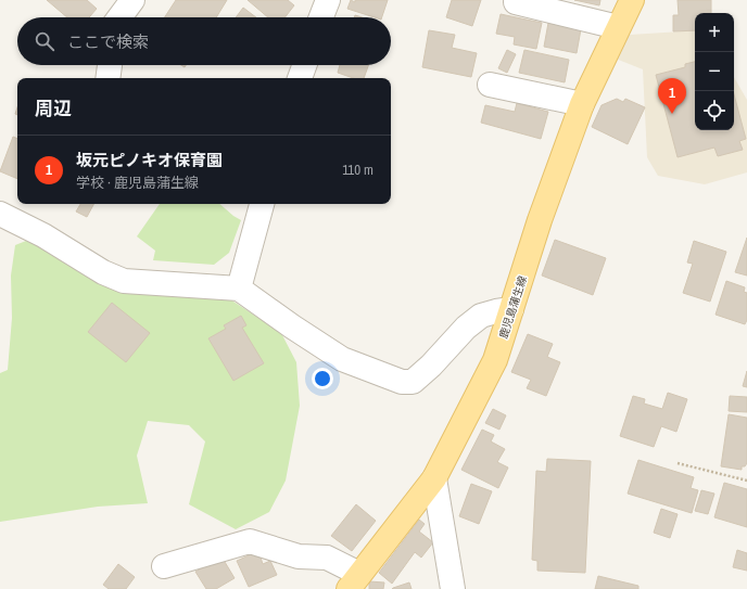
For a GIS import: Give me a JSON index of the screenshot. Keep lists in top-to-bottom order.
{
  "streets": {
    "main road": ["鹿児島蒲生線"]
  },
  "page": {
    "map_buttons": ["+", "−"],
    "search": "ここで検索",
    "pins": "1",
    "heading": "周辺",
    "list": [
      {
        "mark": "1",
        "name": "坂元ピノキオ保育園",
        "note": "学校 · 鹿児島蒲生線",
        "value": "110 m"
      }
    ]
  }
}
